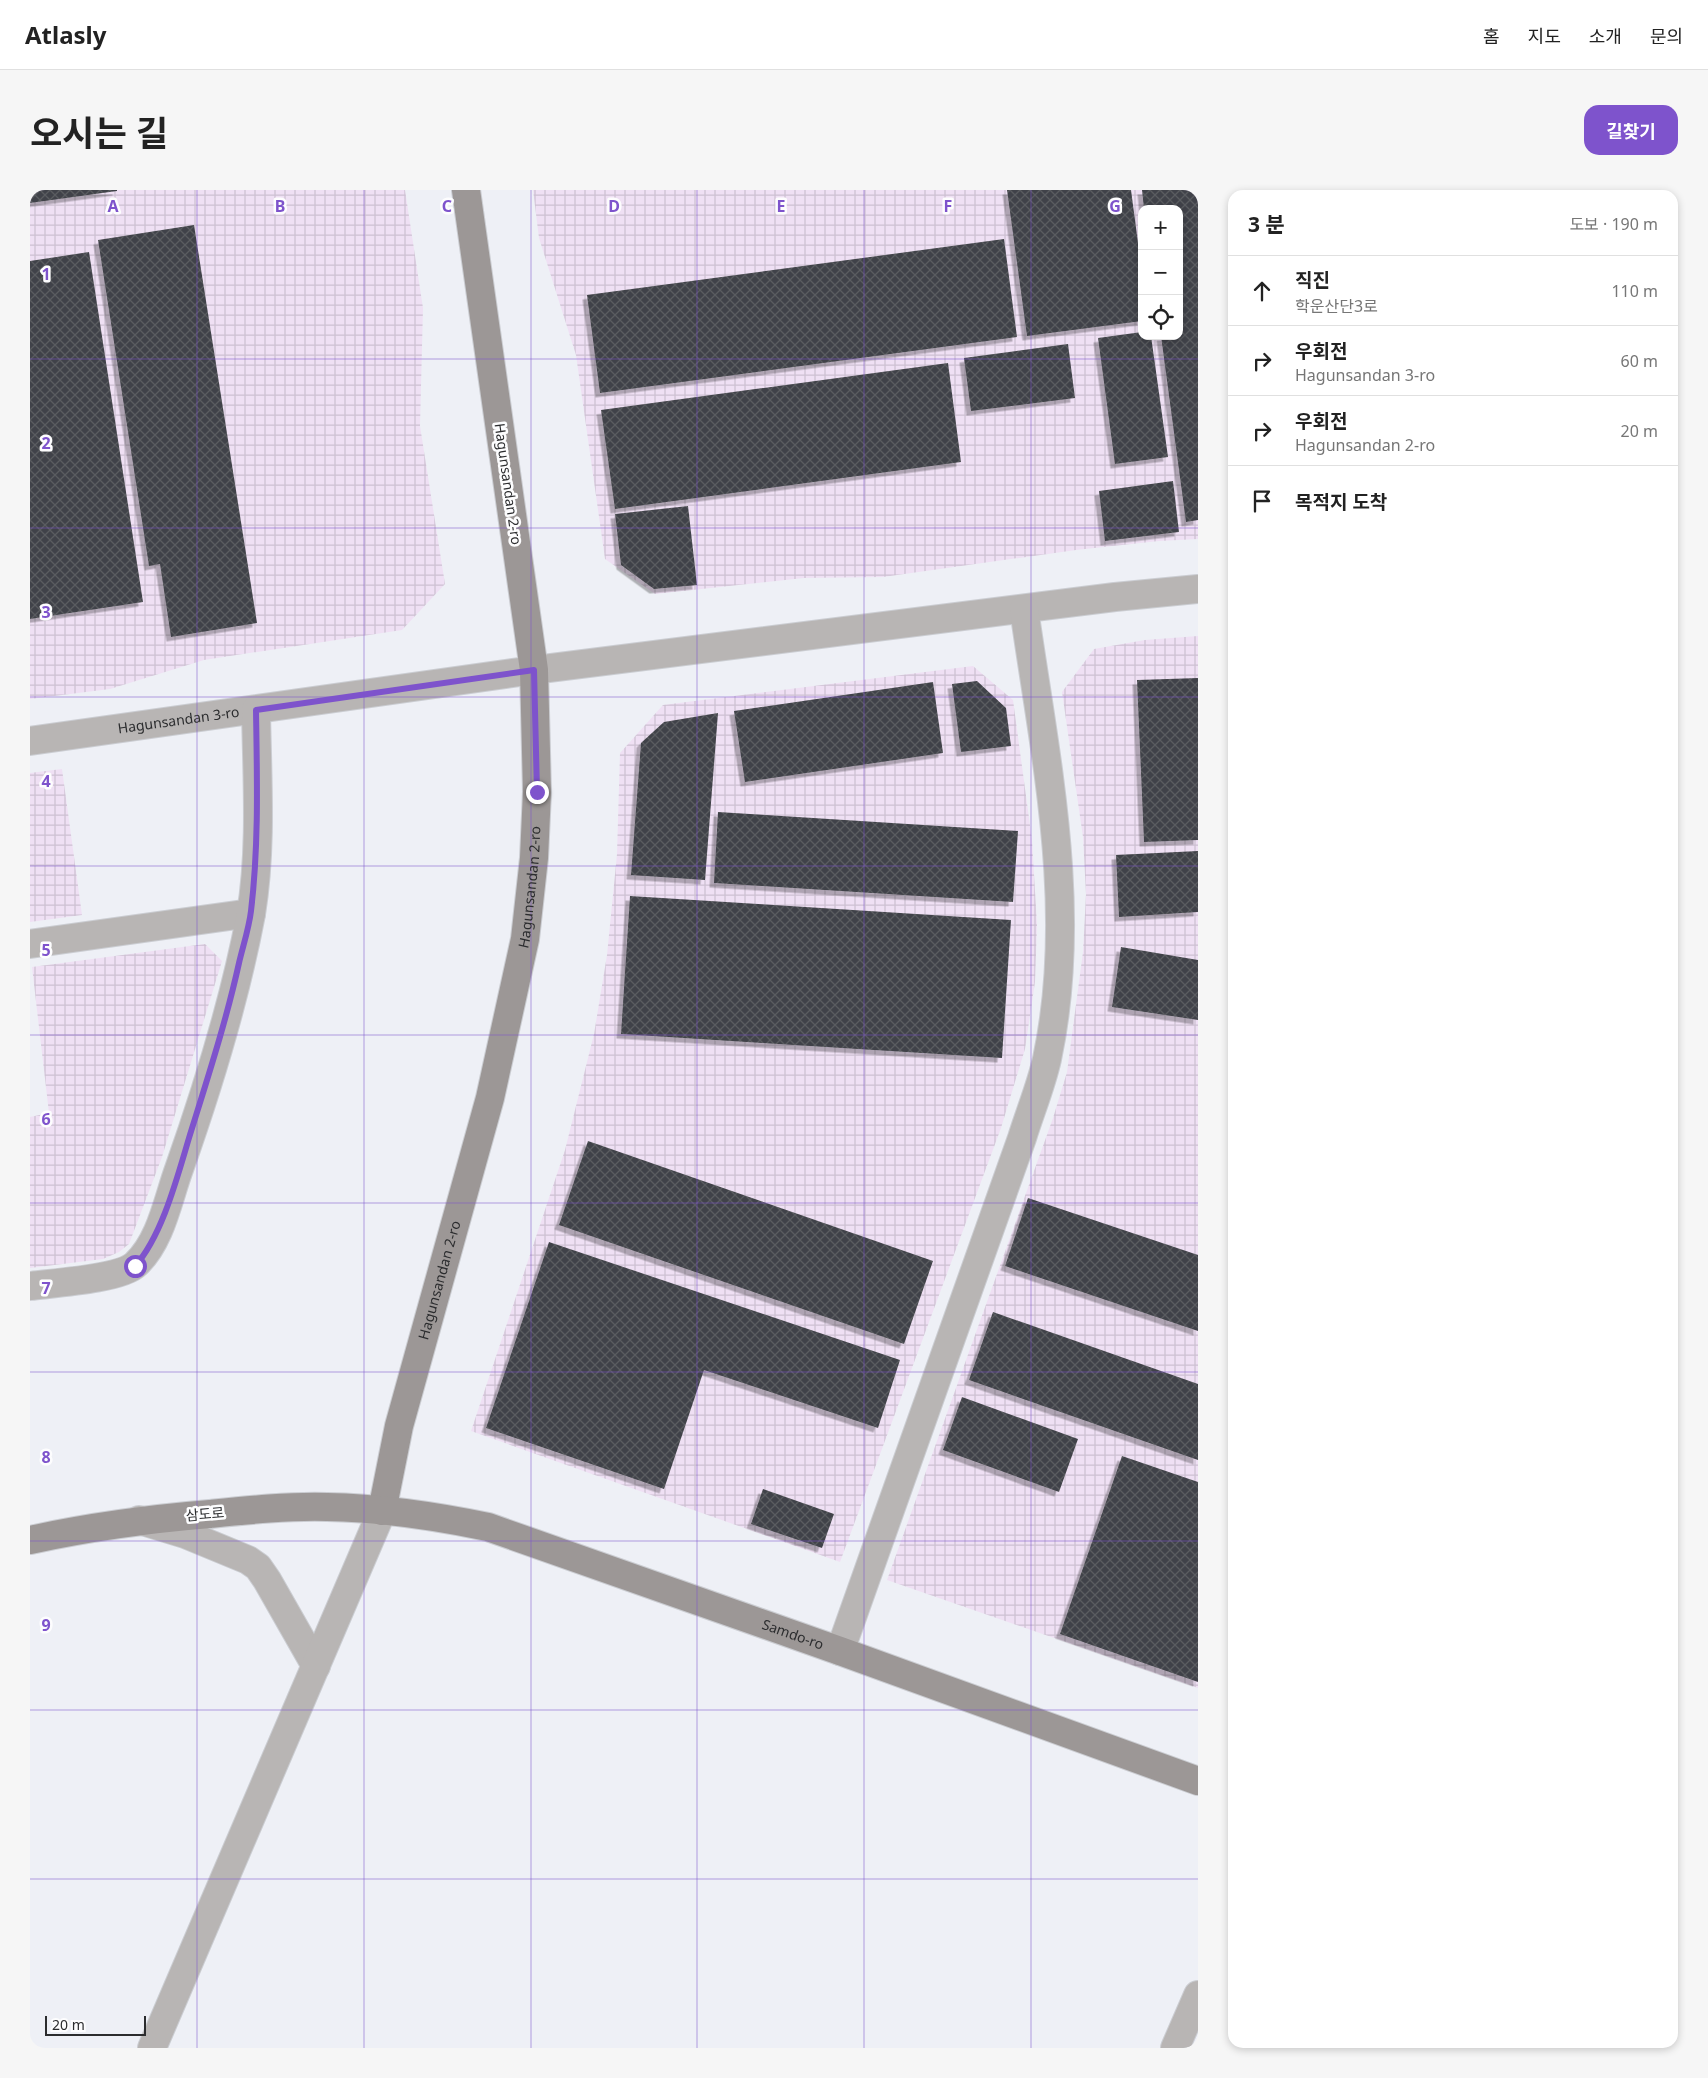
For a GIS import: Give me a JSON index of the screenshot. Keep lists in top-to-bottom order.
{
  "streets": {
    "street": [
      "Hagunsandan 2-ro",
      "Hagunsandan 3-ro",
      "삼도로",
      "Samdo-ro"
    ]
  },
  "crossings": [
    ["Hagunsandan 2-ro", "Hagunsandan 3-ro"],
    ["Hagunsandan 2-ro", "삼도로"],
    ["Hagunsandan 2-ro", "Samdo-ro"],
    ["삼도로", "Samdo-ro"]
  ],
  "scale_bar": "20 m",
  "page": {
    "header": "Atlasly",
    "nav": [
      "홈",
      "지도",
      "소개",
      "문의"
    ],
    "title": "오시는 길",
    "buttons": "길찾기",
    "heading": ["3 분", "도보 · 190 m"],
    "map_buttons": ["+", "−"],
    "list": [
      ["직진", "학운산단3로", "110 m"],
      ["우회전", "Hagunsandan 3-ro", "60 m"],
      ["우회전", "Hagunsandan 2-ro", "20 m"],
      "목적지 도착"
    ],
    "scale": "20 m"
  },
  "grid": {
    "columns": [
      "A",
      "B",
      "C",
      "D",
      "E",
      "F",
      "G"
    ],
    "rows": [
      "1",
      "2",
      "3",
      "4",
      "5",
      "6",
      "7",
      "8",
      "9"
    ]
  }
}
